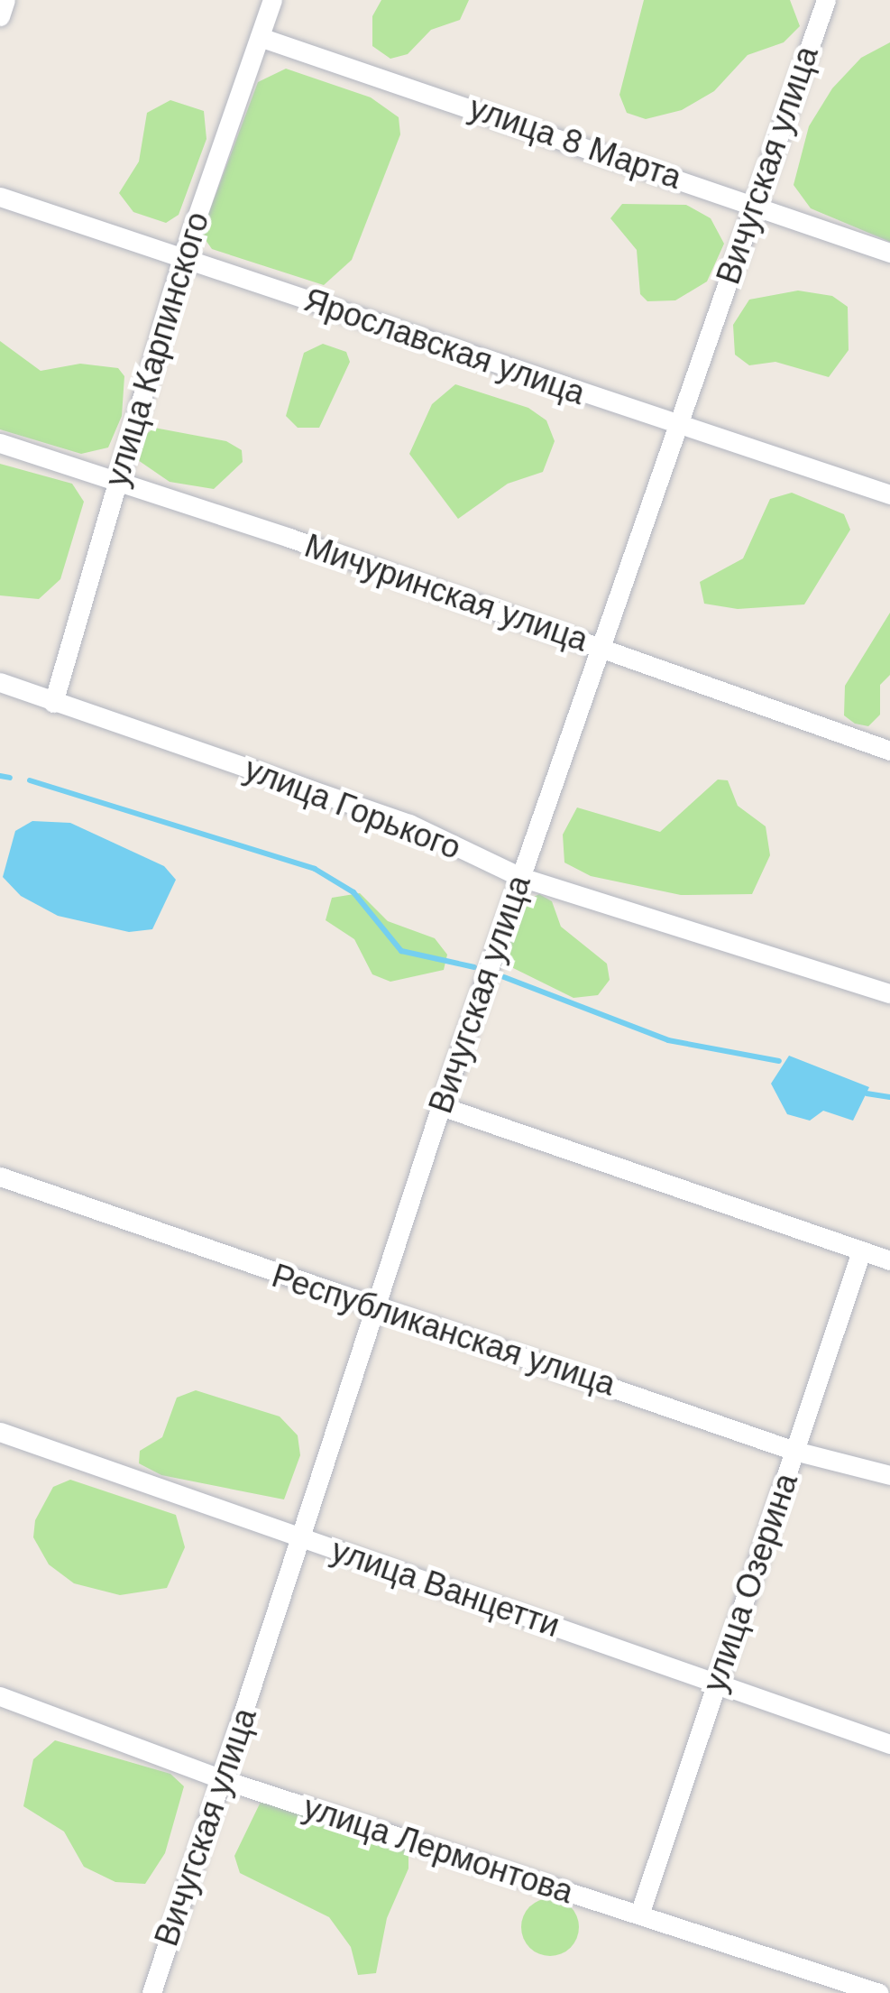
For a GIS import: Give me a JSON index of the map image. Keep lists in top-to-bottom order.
{
  "streets": {
    "street": [
      "улица 8 Марта",
      "Вичугская улица",
      "Ярославская улица",
      "улица Карпинского",
      "Мичуринская улица",
      "улица Горького",
      "Республиканская улица",
      "улица Озерина",
      "улица Ванцетти",
      "улица Лермонтова"
    ]
  },
  "crossings": [
    ["улица 8 Марта", "Вичугская улица"],
    ["улица 8 Марта", "улица Карпинского"],
    ["Вичугская улица", "Ярославская улица"],
    ["Вичугская улица", "Мичуринская улица"],
    ["Вичугская улица", "улица Горького"],
    ["Вичугская улица", "Республиканская улица"],
    ["Вичугская улица", "улица Ванцетти"],
    ["Вичугская улица", "улица Лермонтова"],
    ["Ярославская улица", "улица Карпинского"],
    ["улица Карпинского", "Мичуринская улица"],
    ["улица Карпинского", "улица Горького"],
    ["Республиканская улица", "улица Озерина"],
    ["улица Озерина", "улица Ванцетти"],
    ["улица Озерина", "улица Лермонтова"]
  ]
}
